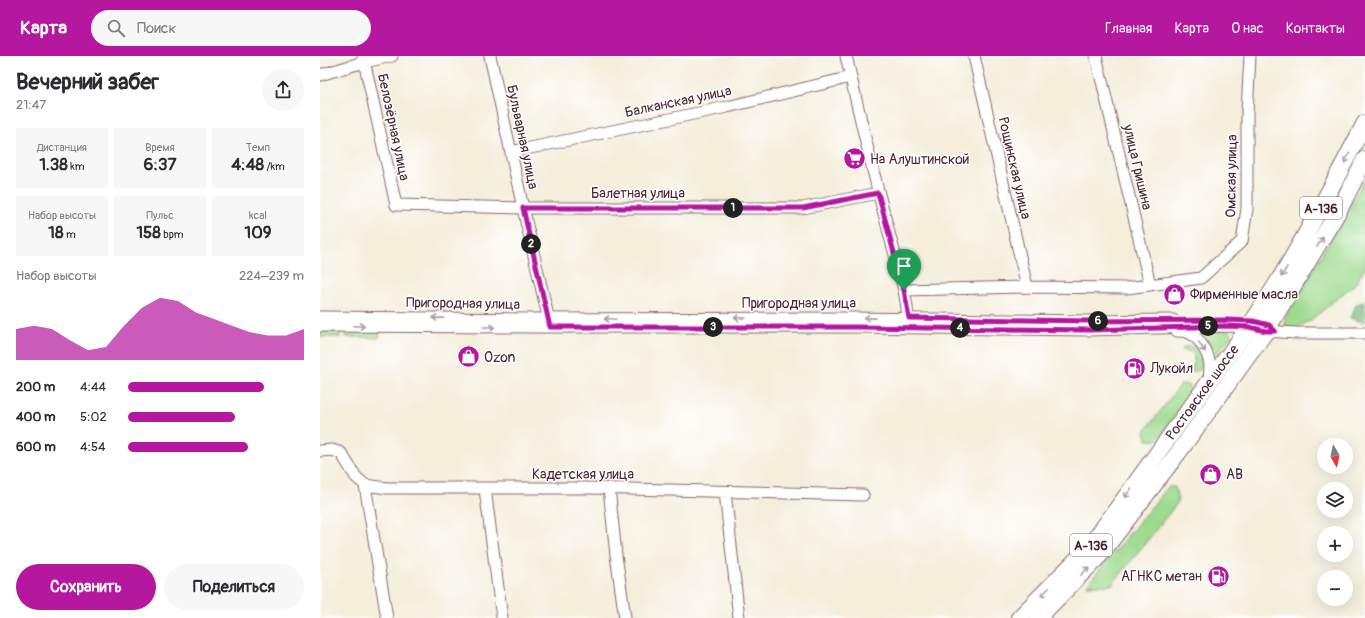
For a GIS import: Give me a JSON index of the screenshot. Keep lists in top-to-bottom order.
{
  "streets": {
    "highway": ["А-136", "Ростовское шоссе"],
    "street": [
      "Балканская улица",
      "Белозёрная улица",
      "Бульварная улица",
      "улица Гришина",
      "Рощинская улица",
      "Омская улица",
      "Балетная улица",
      "Пригородная улица",
      "Кадетская улица"
    ]
  },
  "crossings": [
    ["Балканская улица", "Бульварная улица"],
    ["Белозёрная улица", "Балетная улица"],
    ["Бульварная улица", "Балетная улица"],
    ["Бульварная улица", "Пригородная улица"],
    ["улица Гришина", "Омская улица"],
    ["Пригородная улица", "Ростовское шоссе"]
  ],
  "places": {
    "supermarket": ["На Алуштинской"],
    "shop": ["Фирменные масла", "Ozon", "АВ"],
    "fuel station": ["Лукойл", "АГНКС метан"]
  },
  "north": "bottom",
  "page": {
    "header": "Карта",
    "search": "Поиск",
    "nav": [
      "Главная",
      "Карта",
      "О нас",
      "Контакты"
    ],
    "heading": ["Вечерний забег", "21:47"],
    "stats": [
      ["Дистанция", "1.38 km"],
      ["Время", "6:37"],
      ["Темп", "4:48 /km"],
      ["Набор высоты", "18 m"],
      ["Пульс", "158 bpm"],
      ["kcal", "109"]
    ],
    "pins": [
      "1",
      "2",
      "6",
      "5",
      "3",
      "4"
    ],
    "chart": ["Набор высоты", "224–239 m"],
    "list": [
      {
        "name": "200 m",
        "note": "4:44"
      },
      {
        "name": "400 m",
        "note": "5:02"
      },
      {
        "name": "600 m",
        "note": "4:54"
      }
    ],
    "map_buttons": ["+", "−"],
    "buttons": ["Сохранить", "Поделиться"]
  }
}
